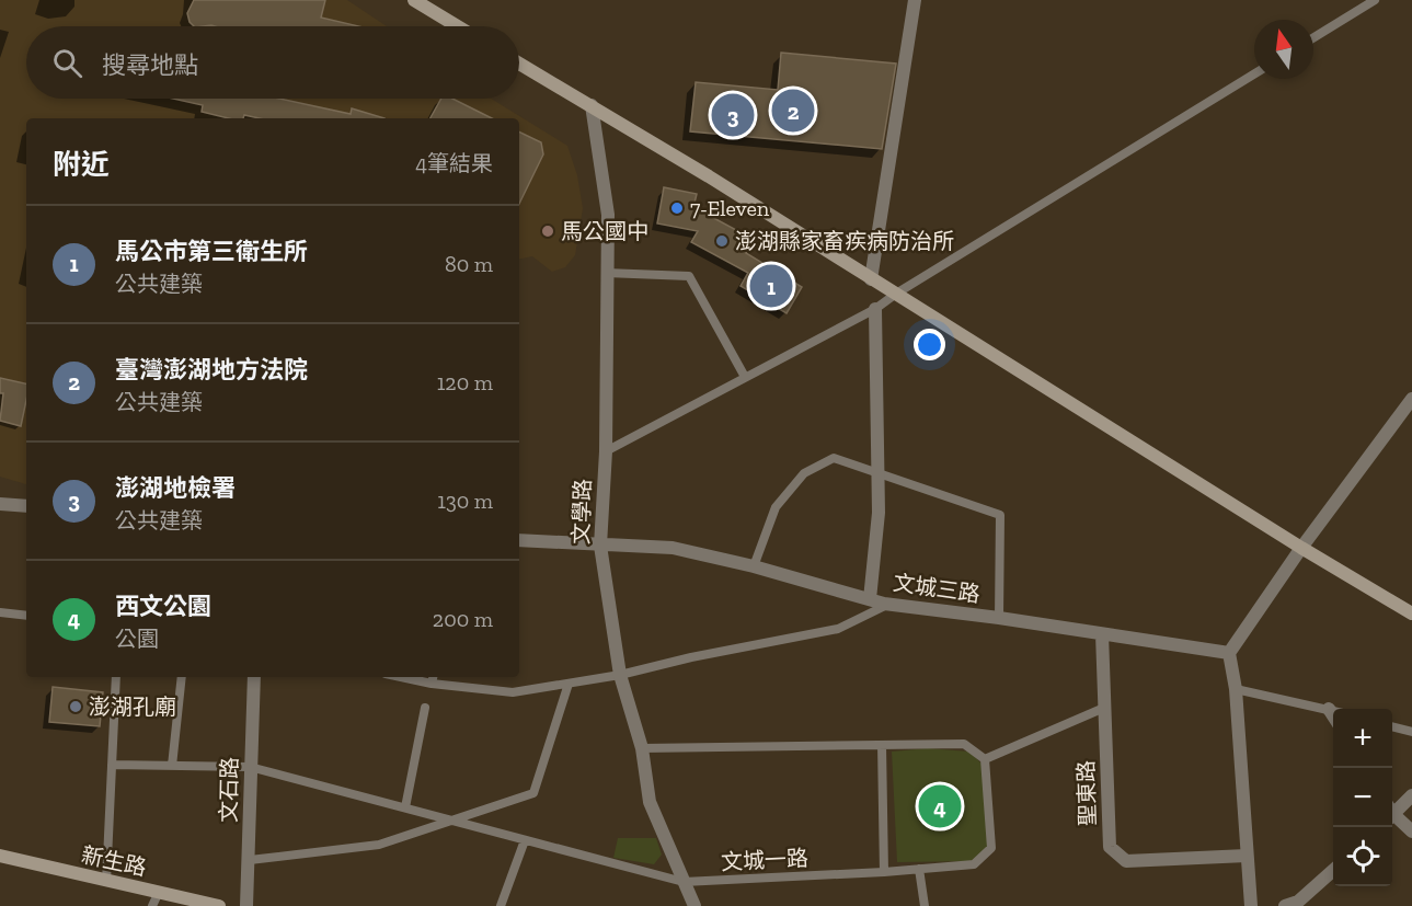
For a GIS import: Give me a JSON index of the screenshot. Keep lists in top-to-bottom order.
{
  "streets": {
    "main road": ["新生路"],
    "street": [
      "文學路",
      "文城三路",
      "文石路",
      "聖東路"
    ],
    "lane": ["文城一路"]
  },
  "crossings": [
    ["文學路", "文城三路"],
    ["文學路", "文城一路"],
    ["文城三路", "聖東路"],
    ["文石路", "文城一路"]
  ],
  "places": [
    "7-Eleven",
    "馬公國中",
    "澎湖縣家畜疾病防治所",
    "澎湖孔廟"
  ],
  "north": "top",
  "page": {
    "search": "搜尋地點",
    "pins": [
      "2",
      "3",
      "1",
      "4"
    ],
    "heading": ["附近", "4筆結果"],
    "list": [
      {
        "mark": "1",
        "name": "馬公市第三衛生所",
        "note": "公共建築",
        "value": "80 m"
      },
      {
        "mark": "2",
        "name": "臺灣澎湖地方法院",
        "note": "公共建築",
        "value": "120 m"
      },
      {
        "mark": "3",
        "name": "澎湖地檢署",
        "note": "公共建築",
        "value": "130 m"
      },
      {
        "mark": "4",
        "name": "西文公園",
        "note": "公園",
        "value": "200 m"
      }
    ],
    "map_buttons": ["+", "−"]
  }
}
